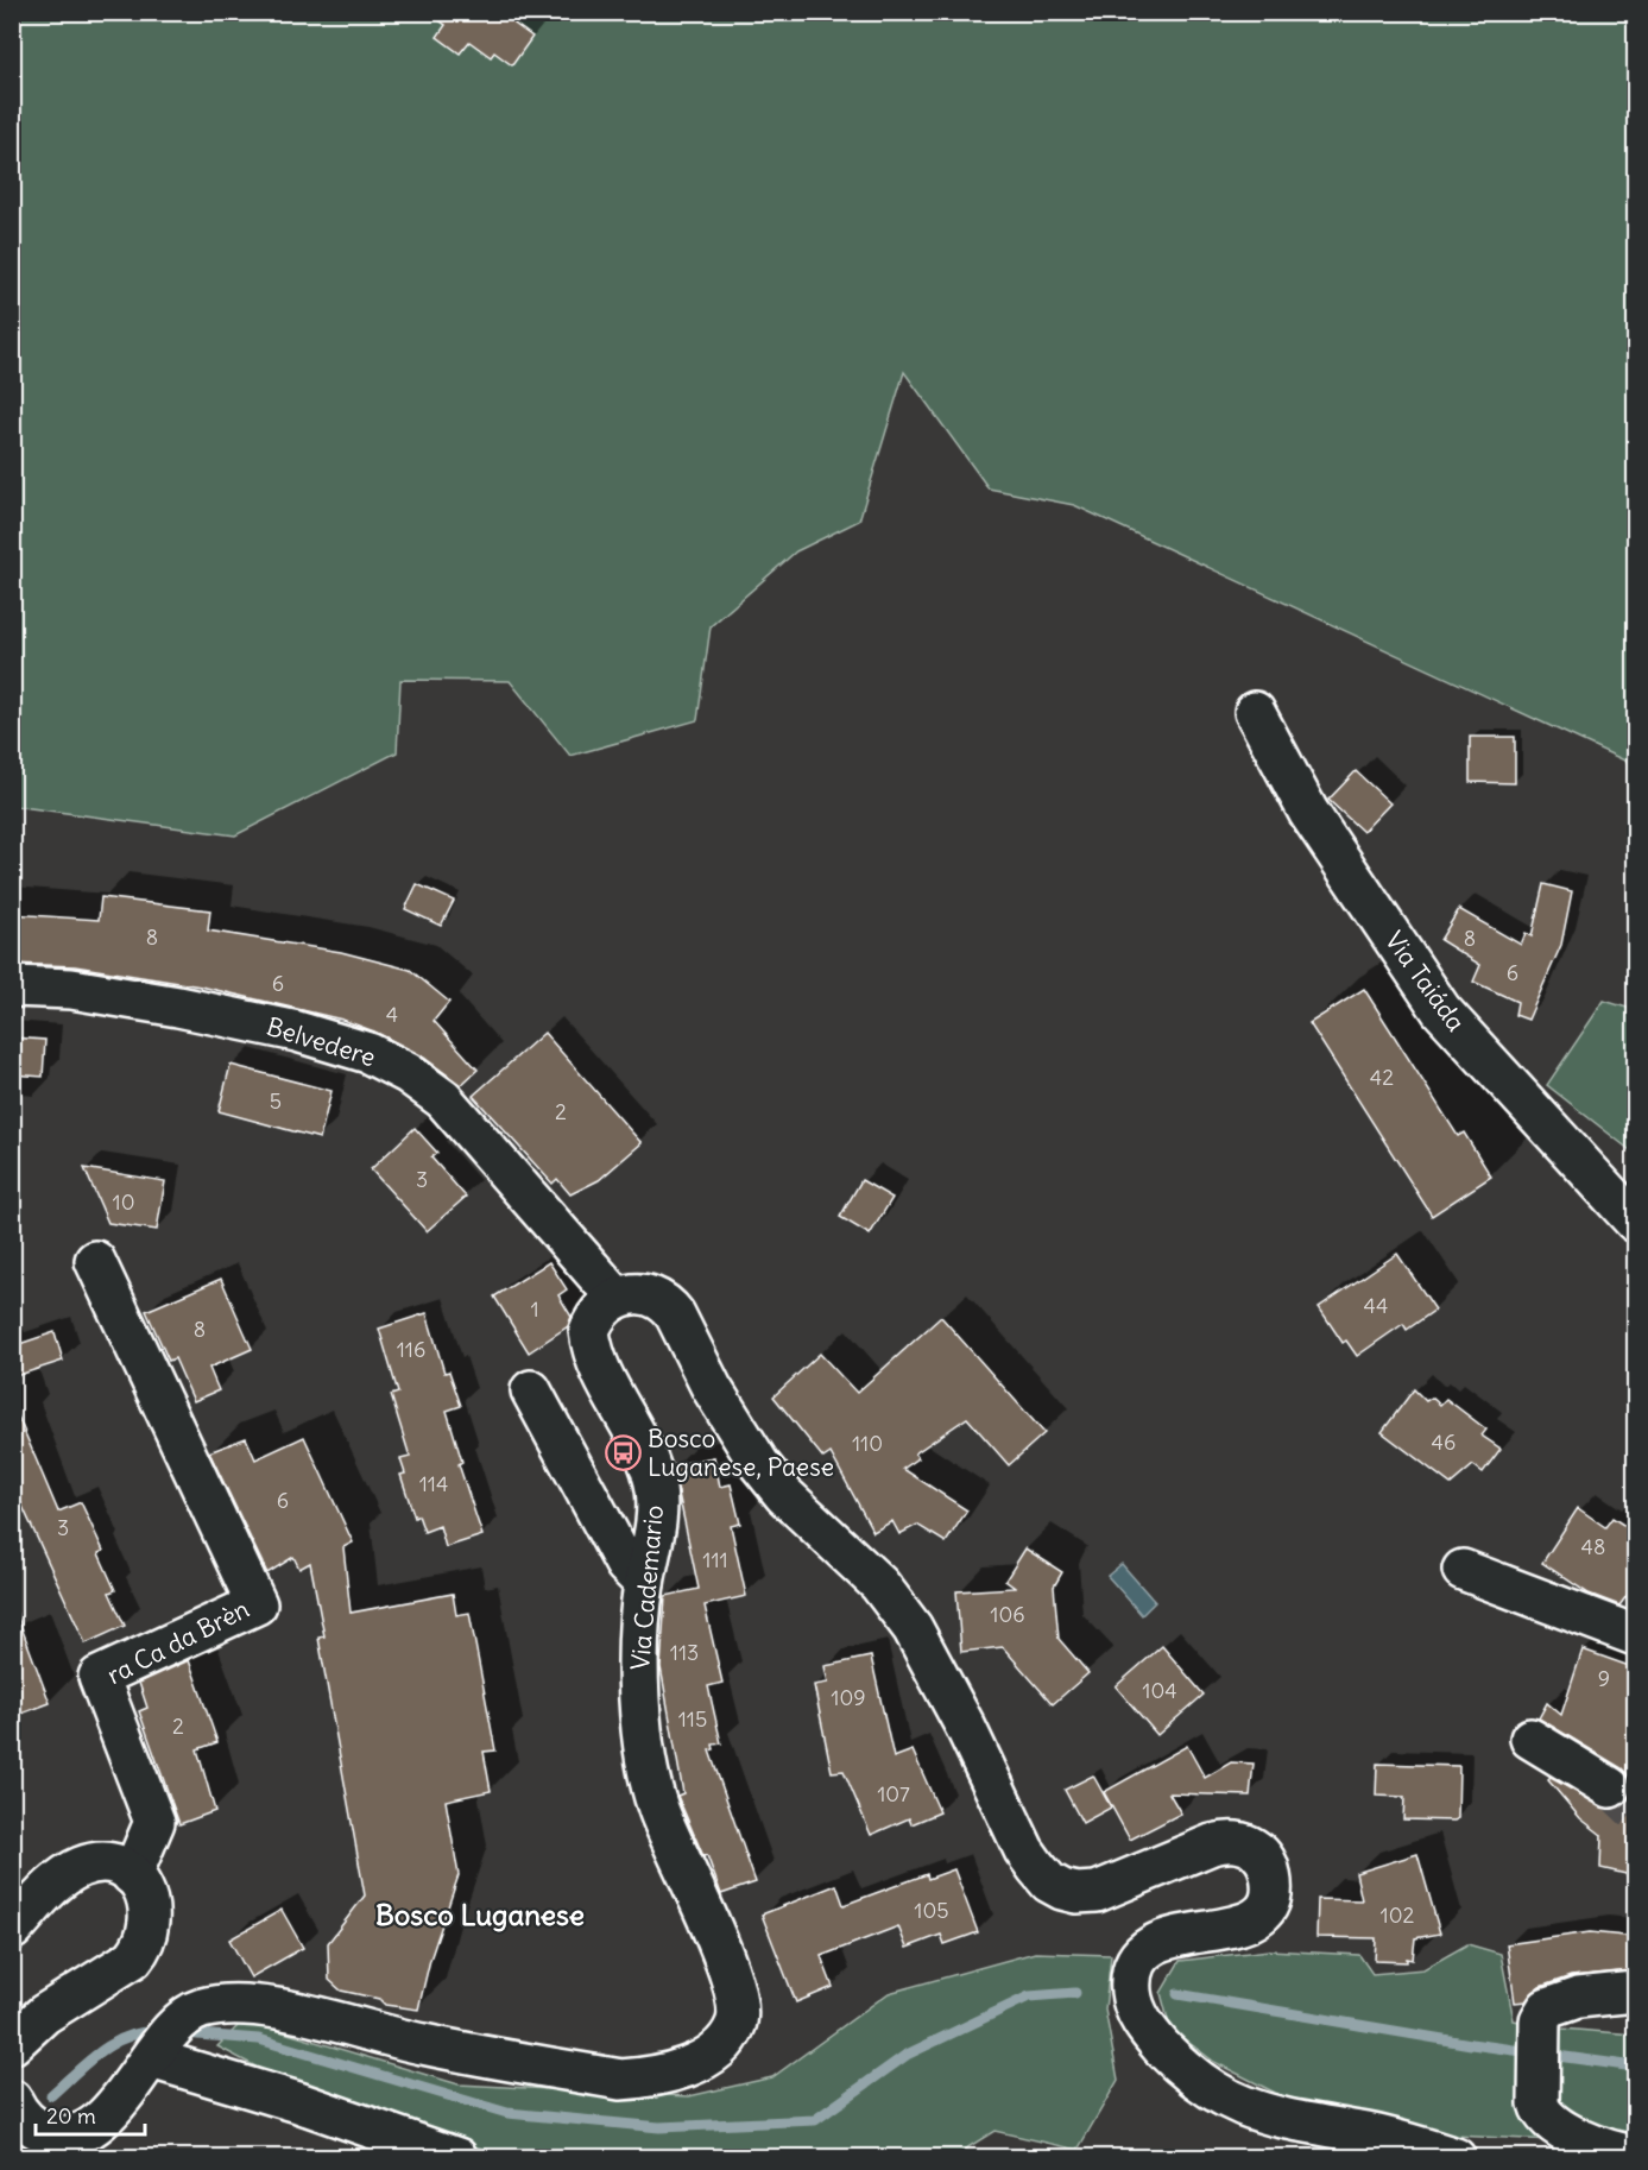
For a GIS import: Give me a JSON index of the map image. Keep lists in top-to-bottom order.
{
  "streets": {
    "street": [
      "Via Taiáda",
      "Belvedere",
      "Via Cademario",
      "ra Ca da Brèn"
    ]
  },
  "crossings": [
    ["Belvedere", "Via Cademario"]
  ],
  "districts": ["Bosco Luganese"],
  "places": {
    "bus stop": ["Bosco Luganese, Paese"]
  },
  "house_numbers": [
    "8",
    "8",
    "6",
    "6",
    "4",
    "42",
    "5",
    "2",
    "3",
    "10",
    "44",
    "1",
    "8",
    "116",
    "46",
    "110",
    "114",
    "6",
    "3",
    "48",
    "111",
    "106",
    "113",
    "9",
    "104",
    "109",
    "115",
    "2",
    "107",
    "105",
    "102"
  ],
  "scale_bar": "20 m"
}
